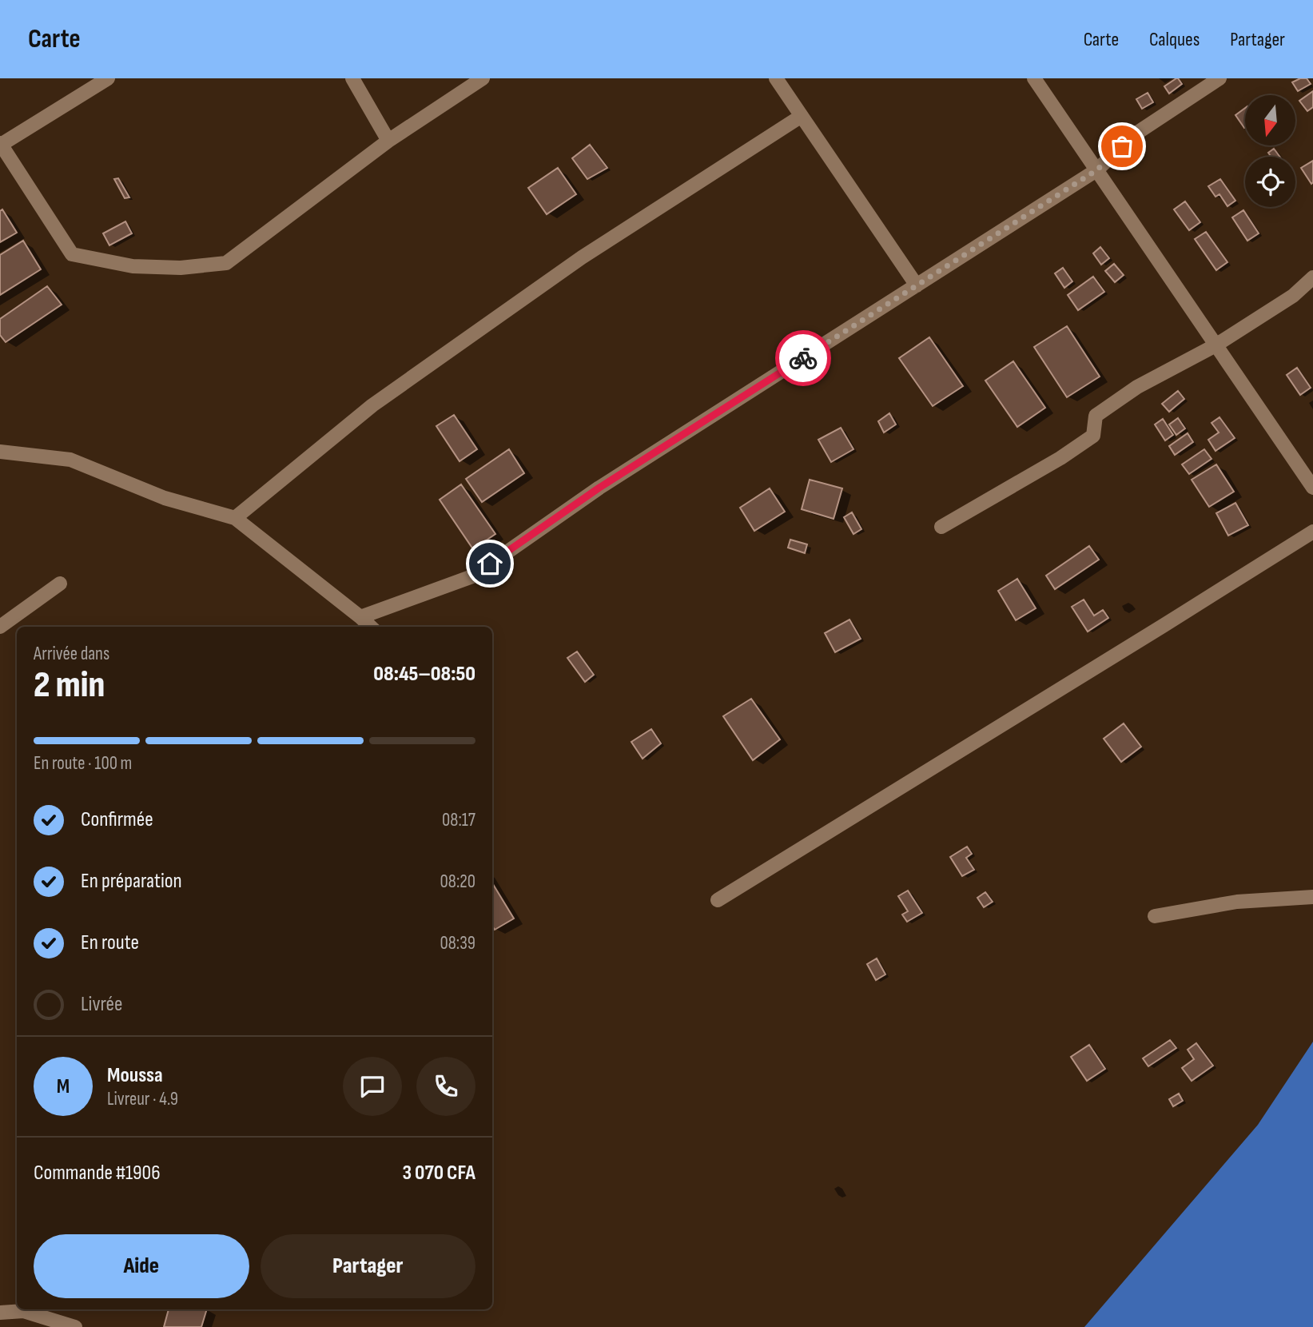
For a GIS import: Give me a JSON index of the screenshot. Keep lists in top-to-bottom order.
{
  "north": "bottom",
  "page": {
    "header": "Carte",
    "nav": ["Carte", "Calques", "Partager"],
    "heading": ["2 min", "Arrivée dans", "08:45–08:50"],
    "panel": [
      "Moussa",
      "Livreur · 4.9",
      "Commande #1906",
      "3 070 CFA"
    ],
    "bar": "En route · 100 m",
    "list": [
      ["Confirmée", "08:17"],
      ["En préparation", "08:20"],
      ["En route", "08:39"],
      "Livrée"
    ],
    "round": "M",
    "buttons": ["Aide", "Partager"]
  }
}
